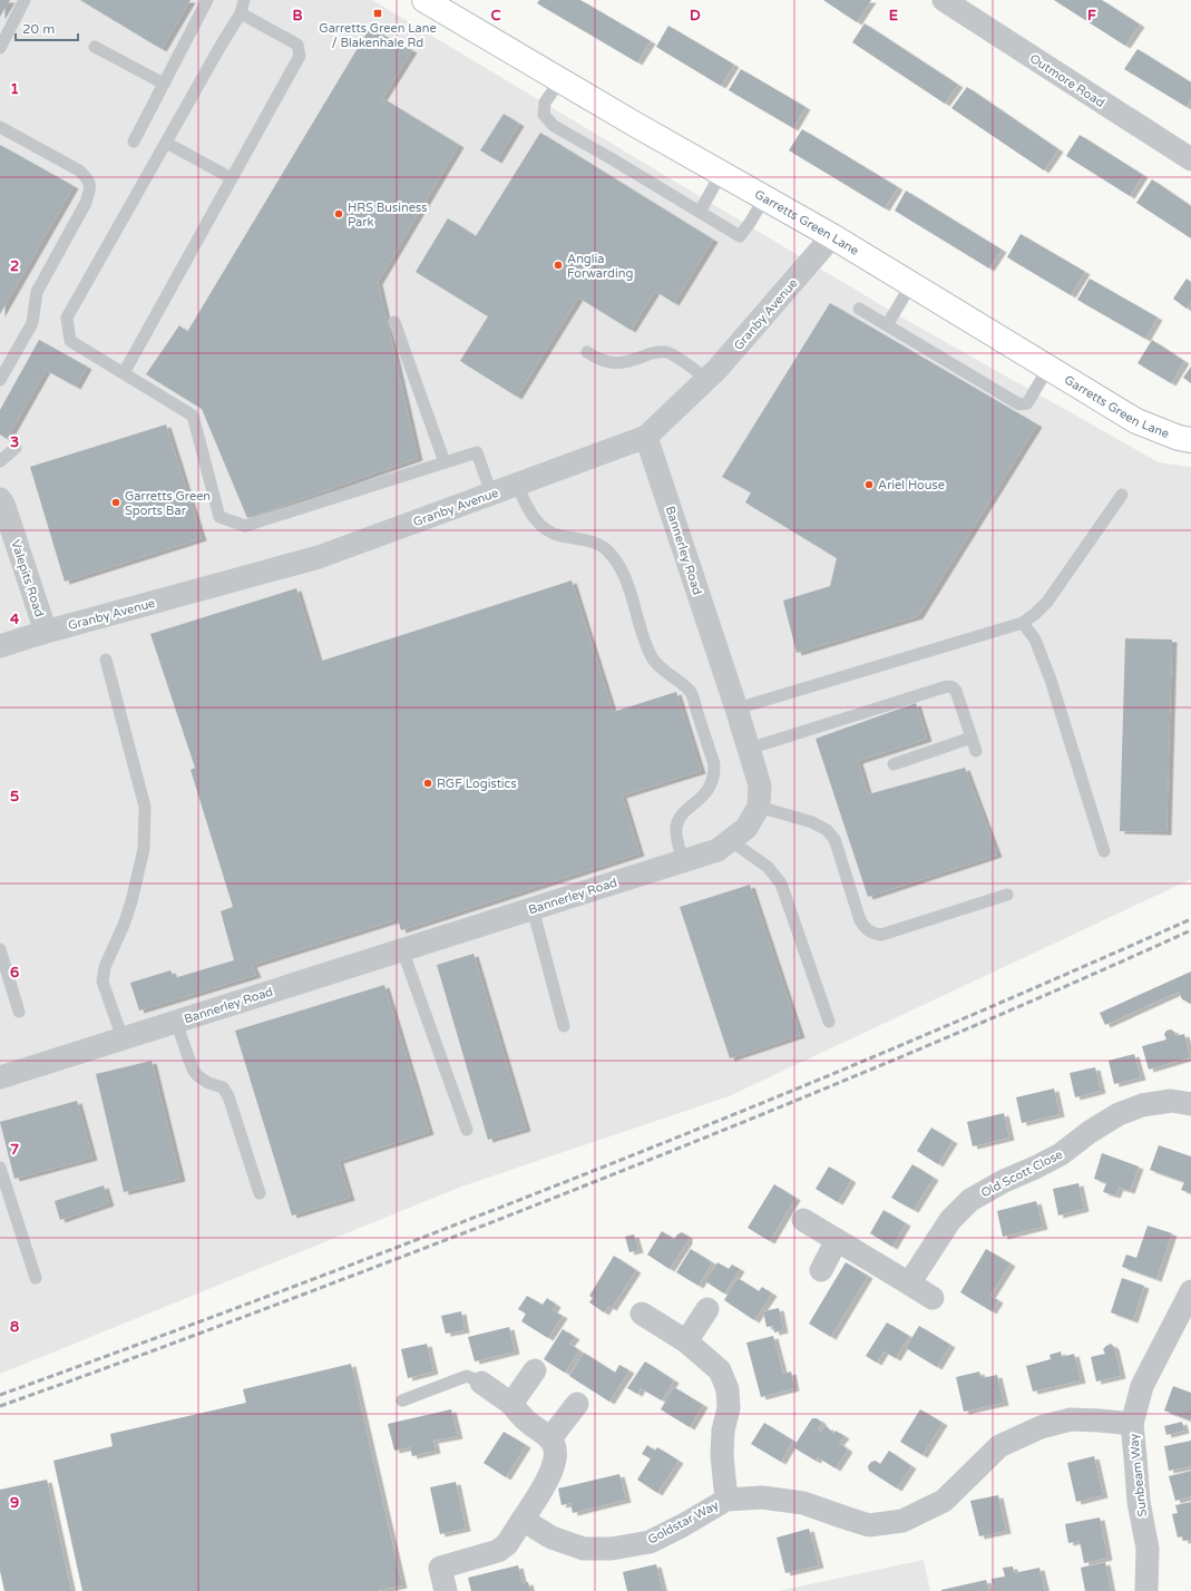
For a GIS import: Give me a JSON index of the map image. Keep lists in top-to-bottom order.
{
  "streets": {
    "street": [
      "Outmore Road",
      "Garretts Green Lane",
      "Granby Avenue",
      "Bannerley Road",
      "Valepits Road",
      "Old Scott Close",
      "Sunbeam Way",
      "Goldstar Way"
    ]
  },
  "crossings": [
    ["Garretts Green Lane", "Granby Avenue"],
    ["Granby Avenue", "Bannerley Road"],
    ["Granby Avenue", "Valepits Road"],
    ["Sunbeam Way", "Goldstar Way"]
  ],
  "places": {
    "transit": ["Garretts Green Lane / Blakenhale Rd"],
    "other": [
      "HRS Business Park",
      "Anglia Forwarding",
      "Ariel House",
      "Garretts Green Sports Bar",
      "RGF Logistics"
    ]
  },
  "scale_bar": "20 m",
  "grid": {
    "columns": [
      "B",
      "C",
      "D",
      "E",
      "F"
    ],
    "rows": [
      "1",
      "2",
      "3",
      "4",
      "5",
      "6",
      "7",
      "8",
      "9"
    ]
  }
}
